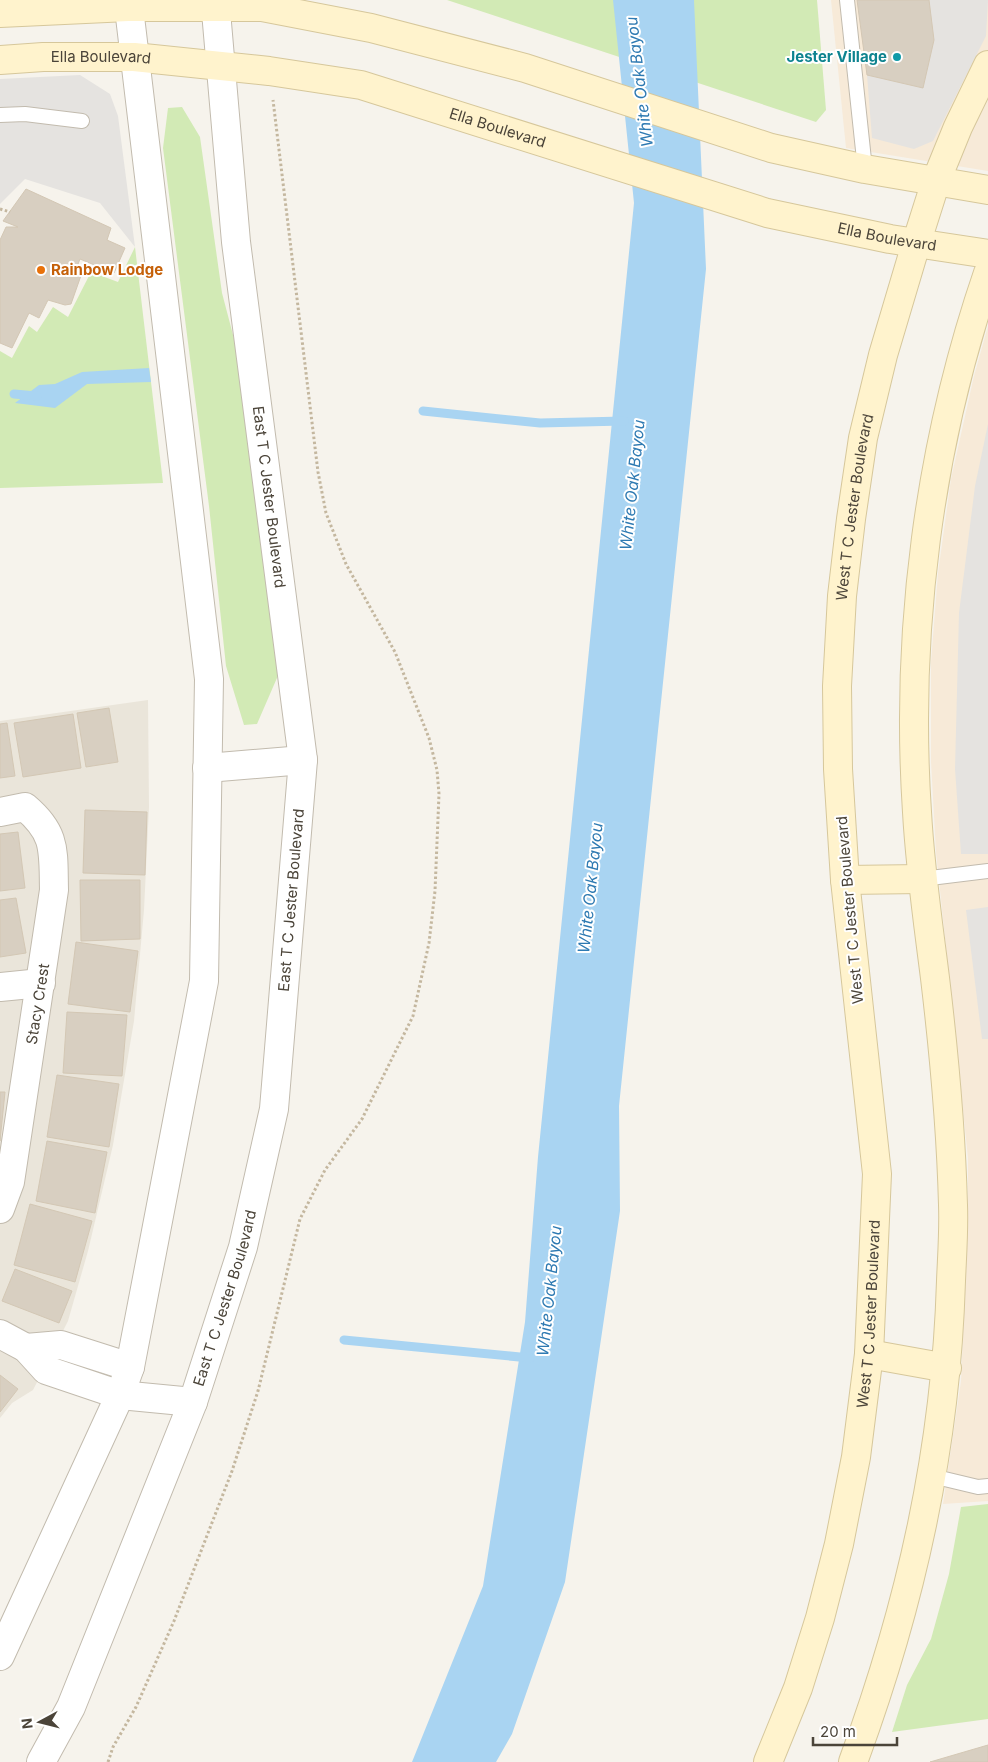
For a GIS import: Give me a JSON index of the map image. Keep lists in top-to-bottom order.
{
  "streets": {
    "main road": ["Ella Boulevard", "West T C Jester Boulevard"],
    "street": ["East T C Jester Boulevard", "Stacy Crest"]
  },
  "crossings": [
    ["Ella Boulevard", "East T C Jester Boulevard"],
    ["Ella Boulevard", "West T C Jester Boulevard"]
  ],
  "water": ["White Oak Bayou"],
  "places": ["Jester Village", "Rainbow Lodge"],
  "scale_bar": "20 m",
  "north": "left"
}
